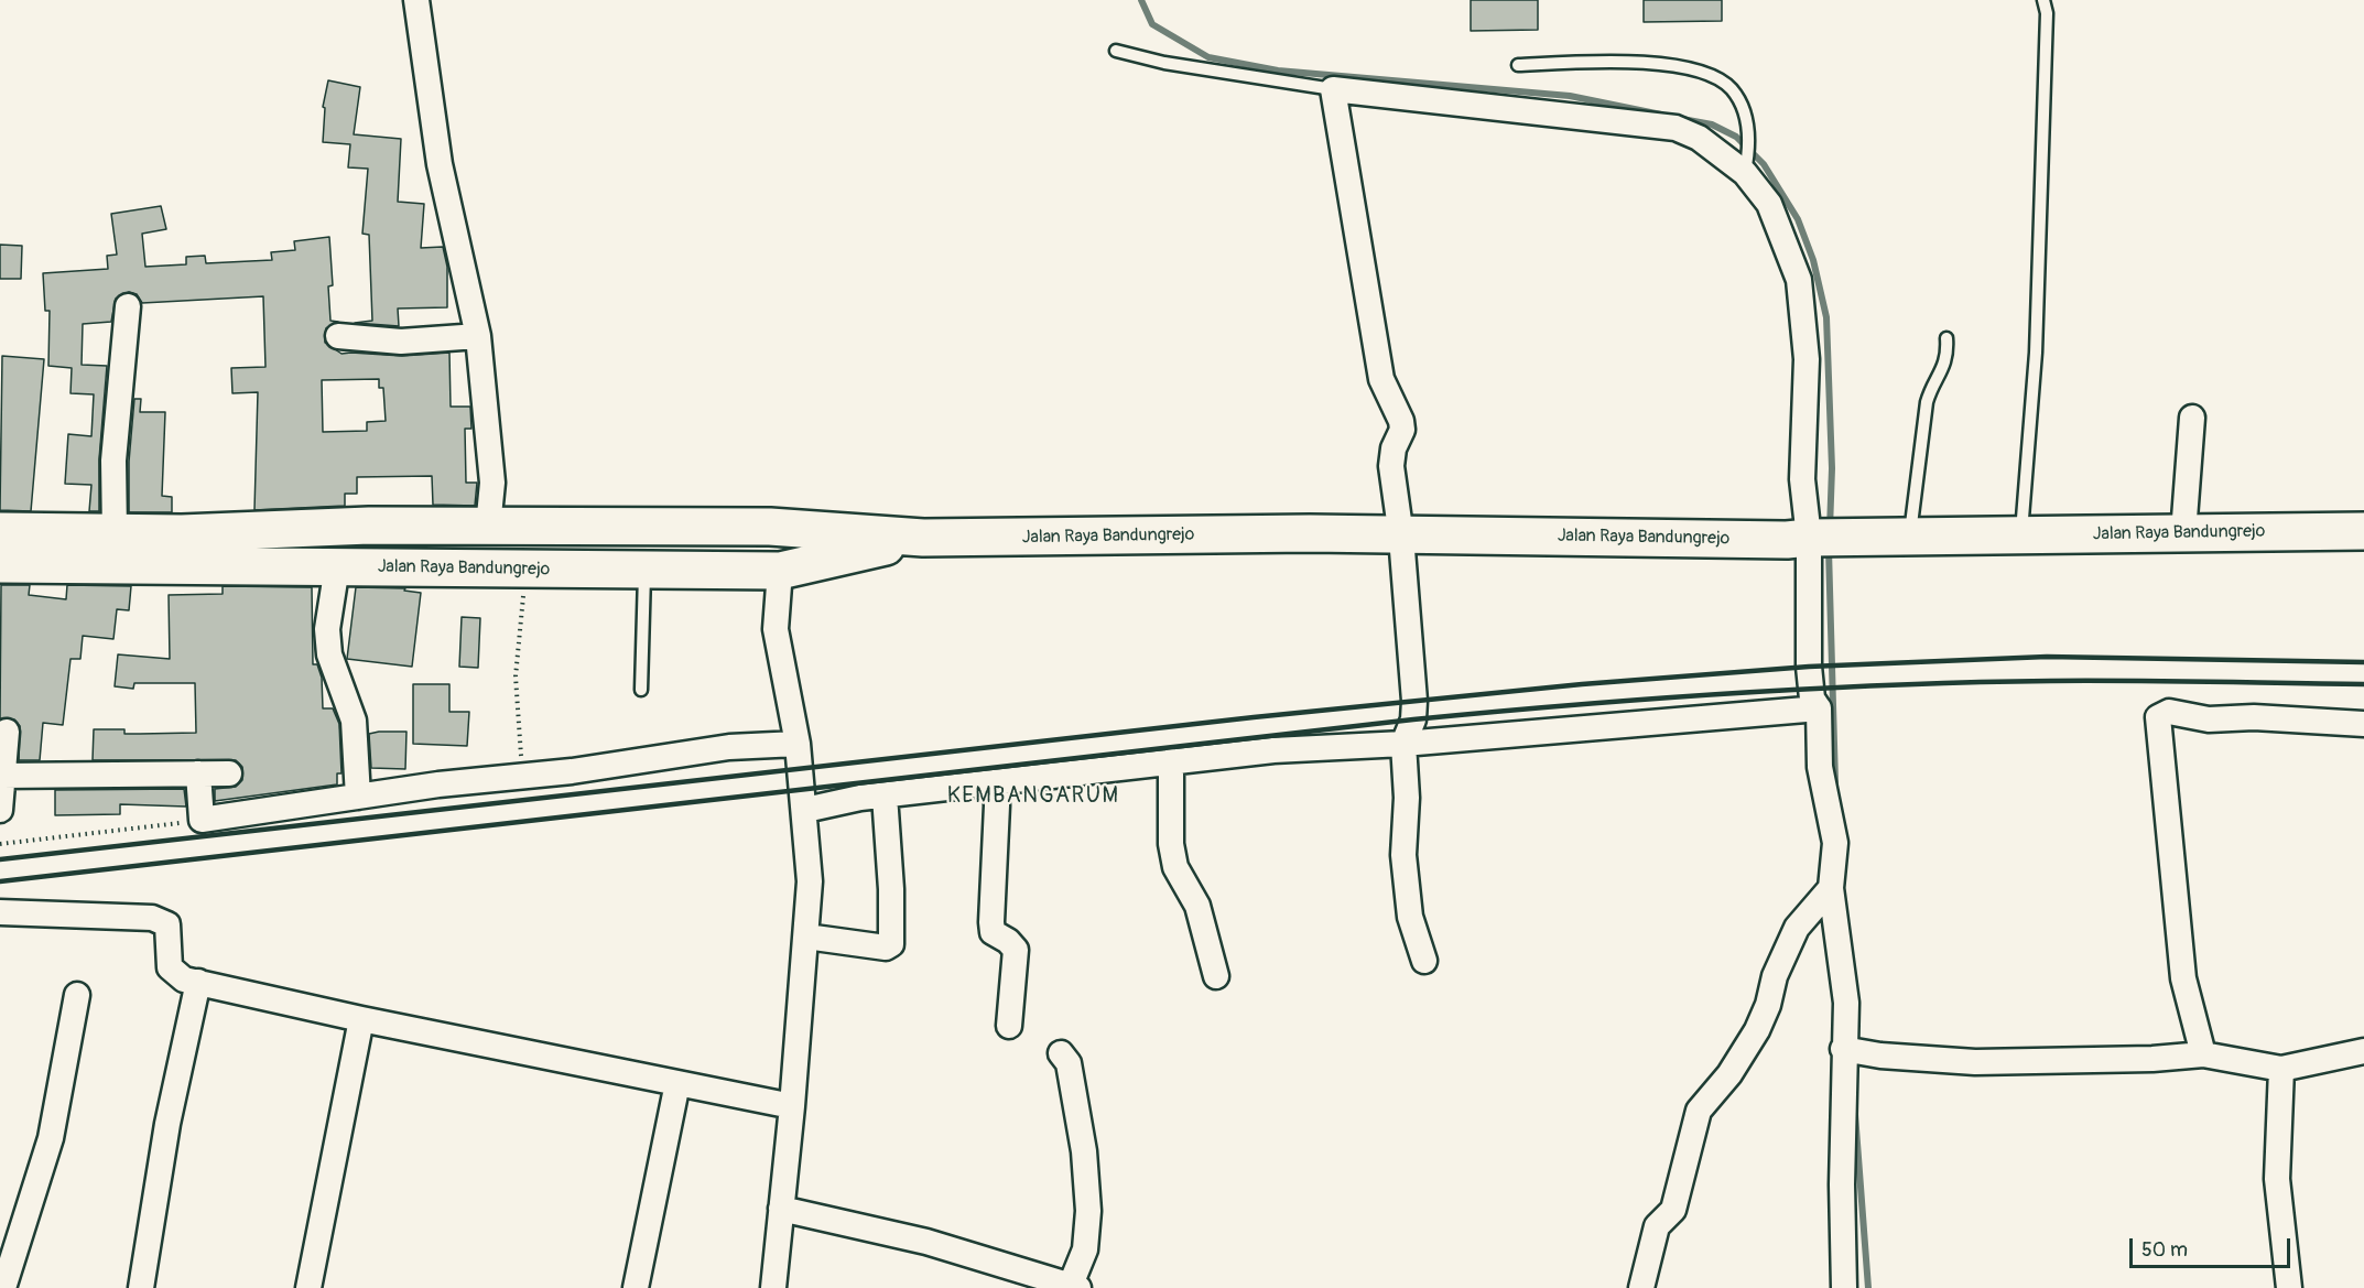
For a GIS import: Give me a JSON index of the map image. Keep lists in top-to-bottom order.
{
  "streets": {
    "main road": ["Jalan Raya Bandungrejo"]
  },
  "districts": ["KEMBANGARUM"],
  "scale_bar": "50 m"
}
